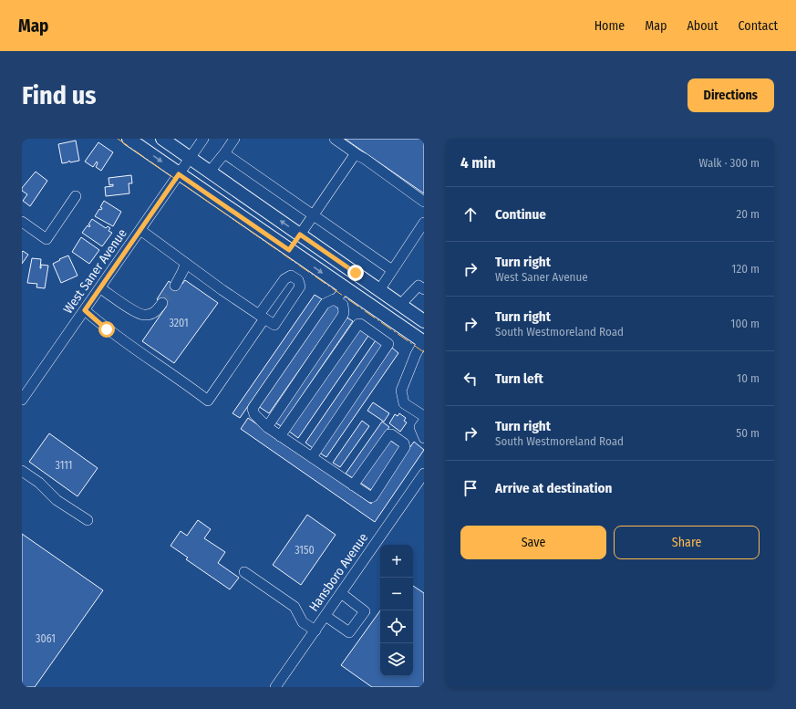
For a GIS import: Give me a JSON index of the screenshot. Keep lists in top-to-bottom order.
{
  "streets": {
    "street": ["West Saner Avenue", "Hansboro Avenue"]
  },
  "house_numbers": [
    "3201",
    "3111",
    "3150",
    "3061"
  ],
  "page": {
    "header": "Map",
    "nav": [
      "Home",
      "Map",
      "About",
      "Contact"
    ],
    "buttons": [
      "Directions",
      ["Save", "Share"]
    ],
    "title": "Find us",
    "heading": ["4 min", "Walk · 300 m"],
    "list": [
      ["Continue", "20 m"],
      ["Turn right", "West Saner Avenue", "120 m"],
      ["Turn right", "South Westmoreland Road", "100 m"],
      ["Turn left", "10 m"],
      ["Turn right", "South Westmoreland Road", "50 m"],
      "Arrive at destination"
    ],
    "map_buttons": ["+", "−"]
  }
}
